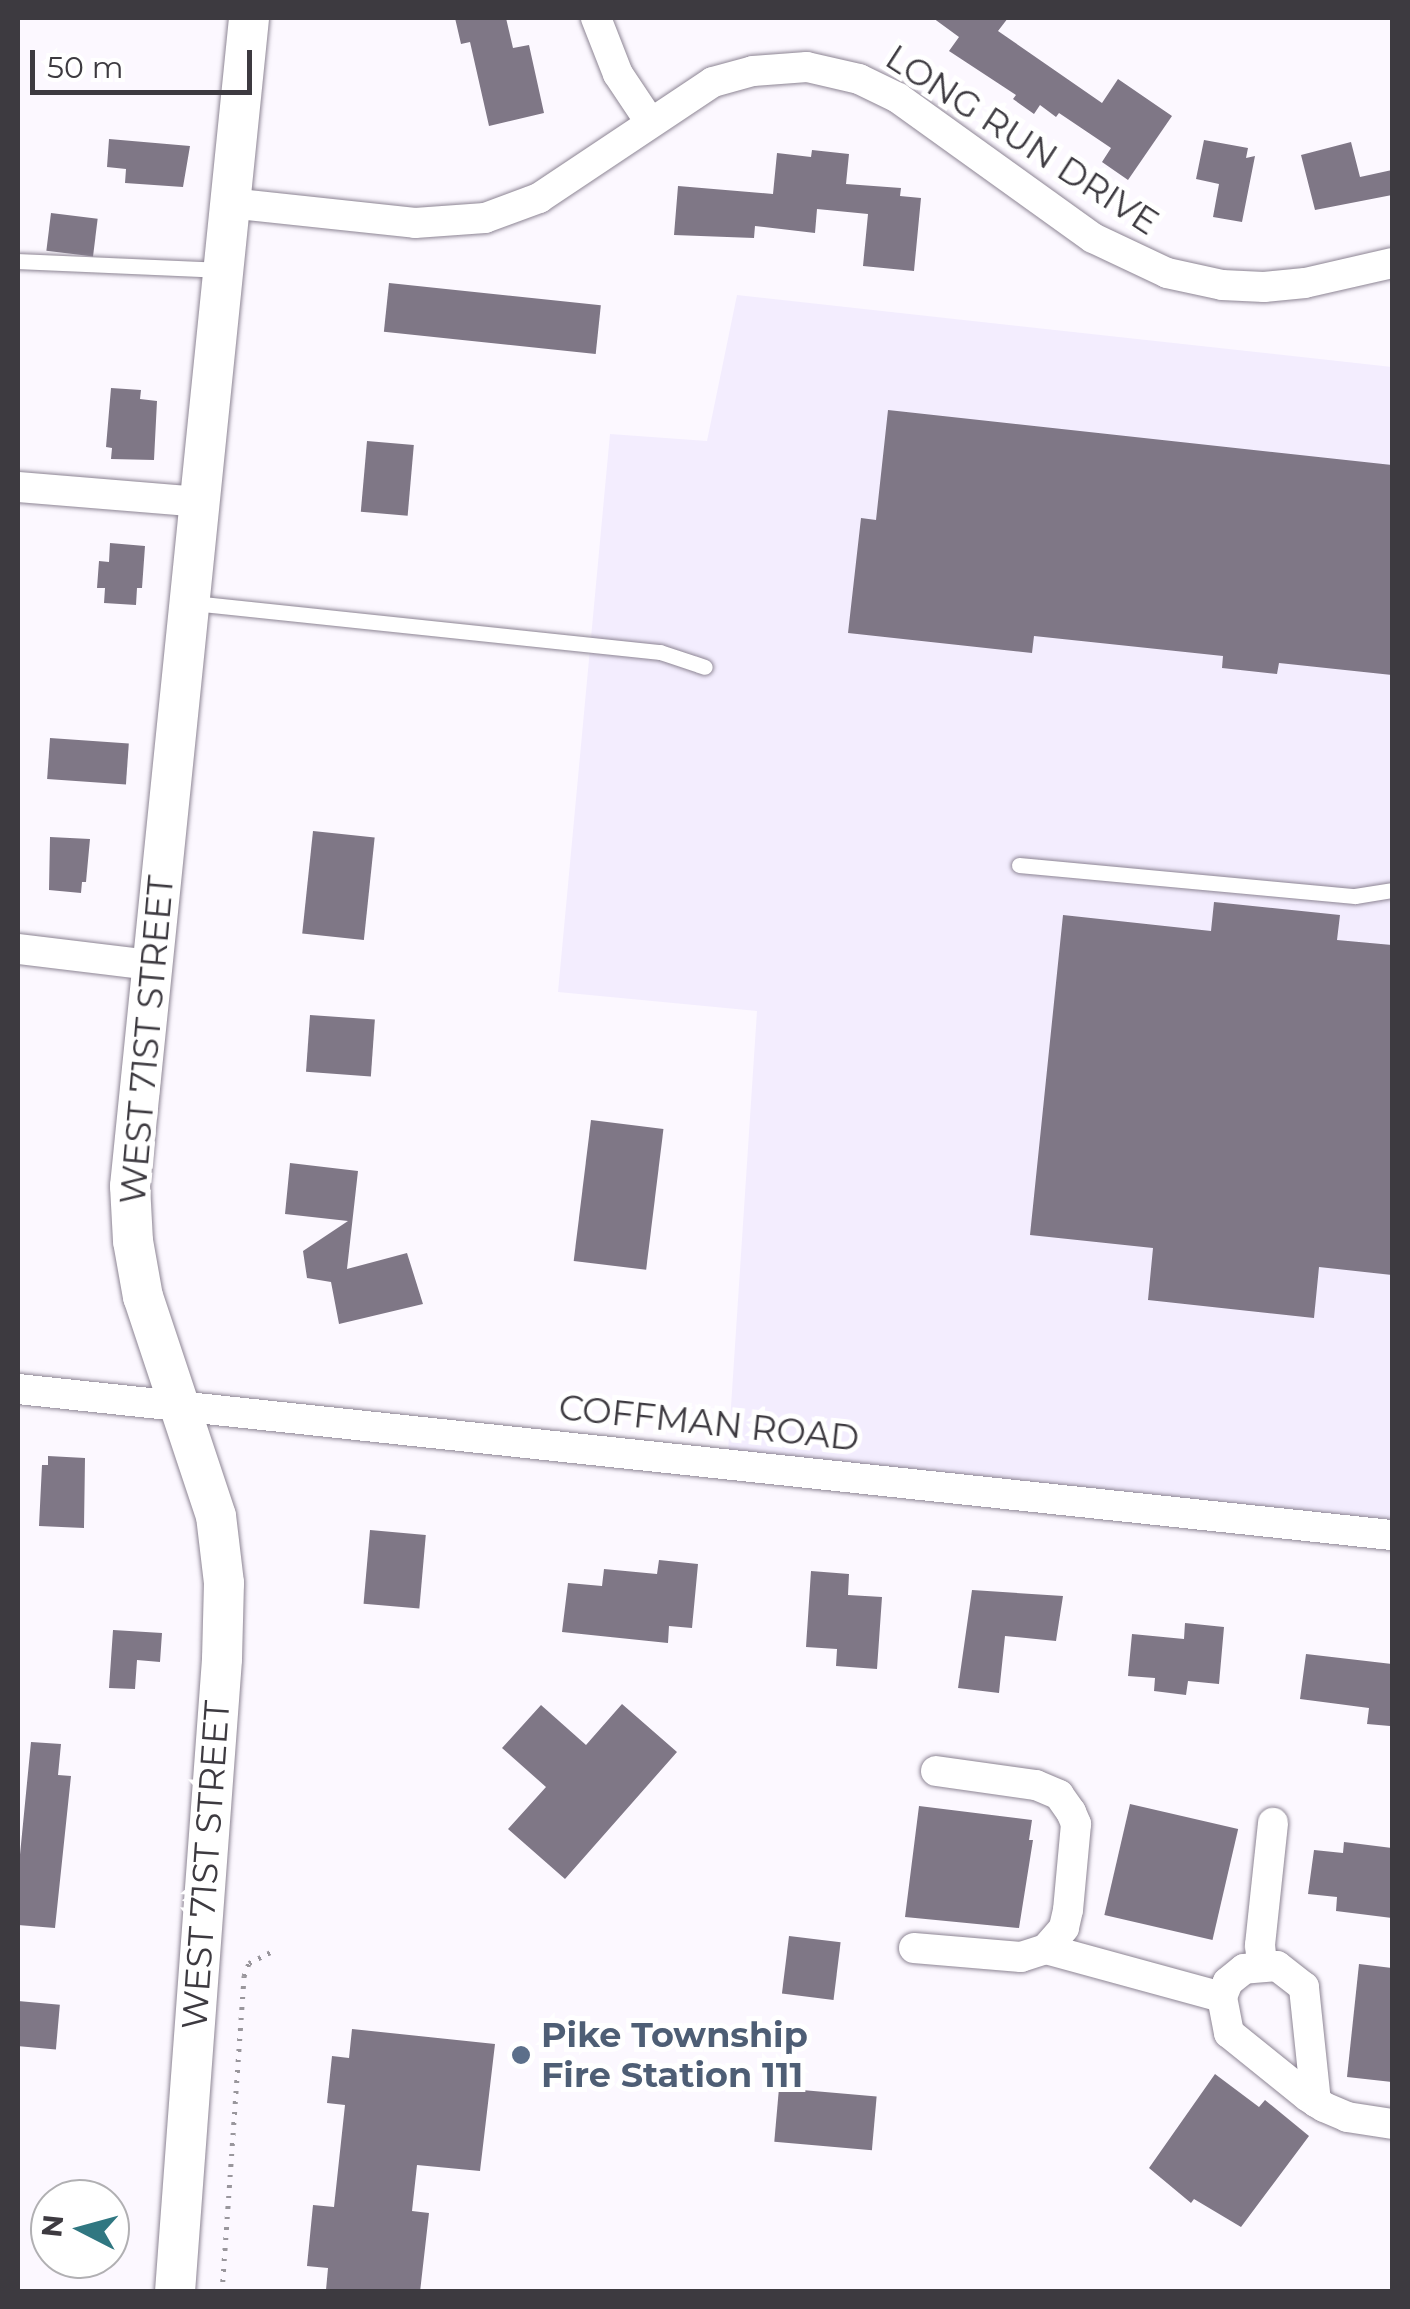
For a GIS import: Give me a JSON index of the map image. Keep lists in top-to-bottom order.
{
  "streets": {
    "main road": ["WEST 71ST STREET"],
    "street": ["LONG RUN DRIVE", "COFFMAN ROAD"]
  },
  "crossings": [
    ["LONG RUN DRIVE", "WEST 71ST STREET"],
    ["WEST 71ST STREET", "COFFMAN ROAD"]
  ],
  "places": ["Pike Township Fire Station 111"],
  "scale_bar": "50 m",
  "north": "left"
}
